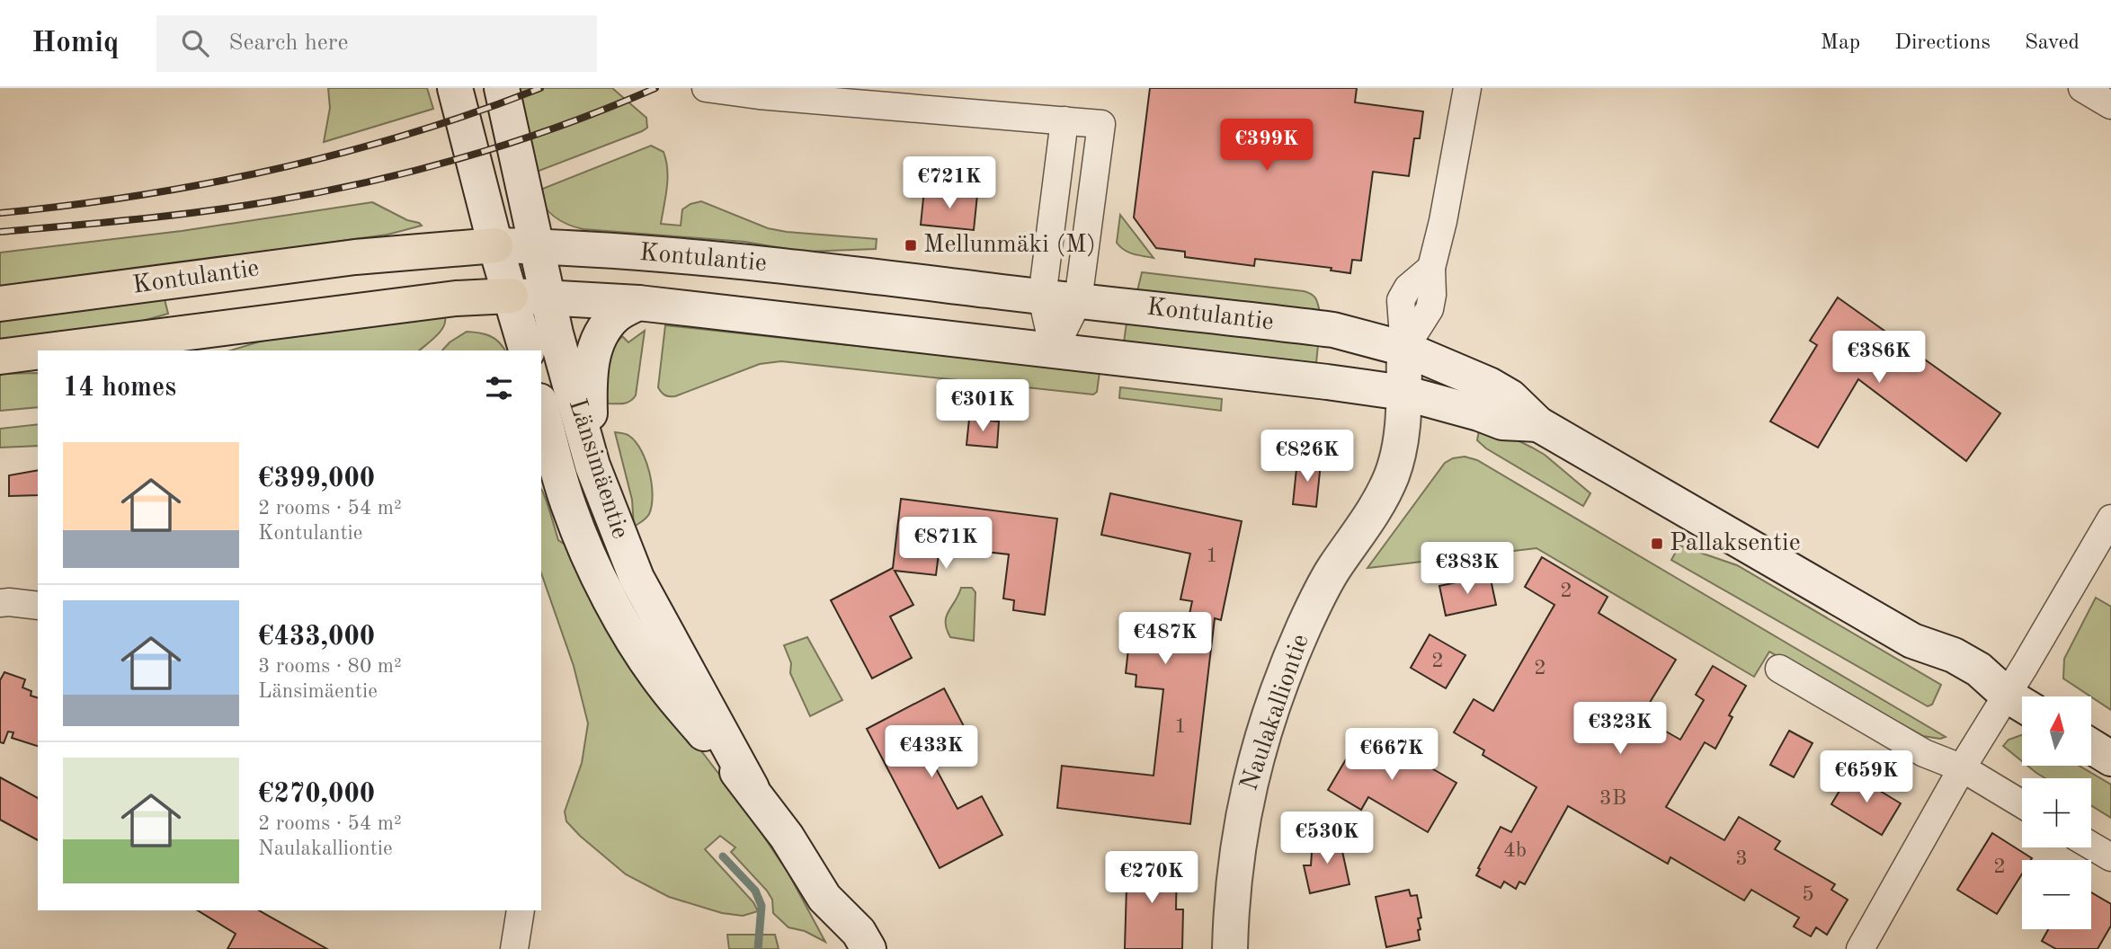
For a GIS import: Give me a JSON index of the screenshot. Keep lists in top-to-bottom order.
{
  "streets": {
    "main road": ["Kontulantie", "Länsimäentie", "Naulakalliontie"]
  },
  "crossings": [
    ["Kontulantie", "Länsimäentie"],
    ["Kontulantie", "Naulakalliontie"]
  ],
  "places": {
    "transit": ["Mellunmäki (M)", "Pallaksentie"]
  },
  "house_numbers": [
    "1",
    "2",
    "2",
    "2",
    "1",
    "3B",
    "4b",
    "3",
    "2",
    "5"
  ],
  "north": "top",
  "page": {
    "header": "Homiq",
    "search": "Search here",
    "nav": ["Map", "Directions", "Saved"],
    "price": [
      "€399K",
      "€721K",
      "€386K",
      "€301K",
      "€826K",
      "€871K",
      "€383K",
      "€487K",
      "€323K",
      "€433K",
      "€667K",
      "€659K",
      "€530K",
      "€270K"
    ],
    "heading": "14 homes",
    "list": [
      {
        "name": "€399,000",
        "note": "2 rooms · 54 m² · Kontulantie"
      },
      {
        "name": "€433,000",
        "note": "3 rooms · 80 m² · Länsimäentie"
      },
      {
        "name": "€270,000",
        "note": "2 rooms · 54 m² · Naulakalliontie"
      }
    ],
    "map_buttons": ["+", "−"]
  }
}
